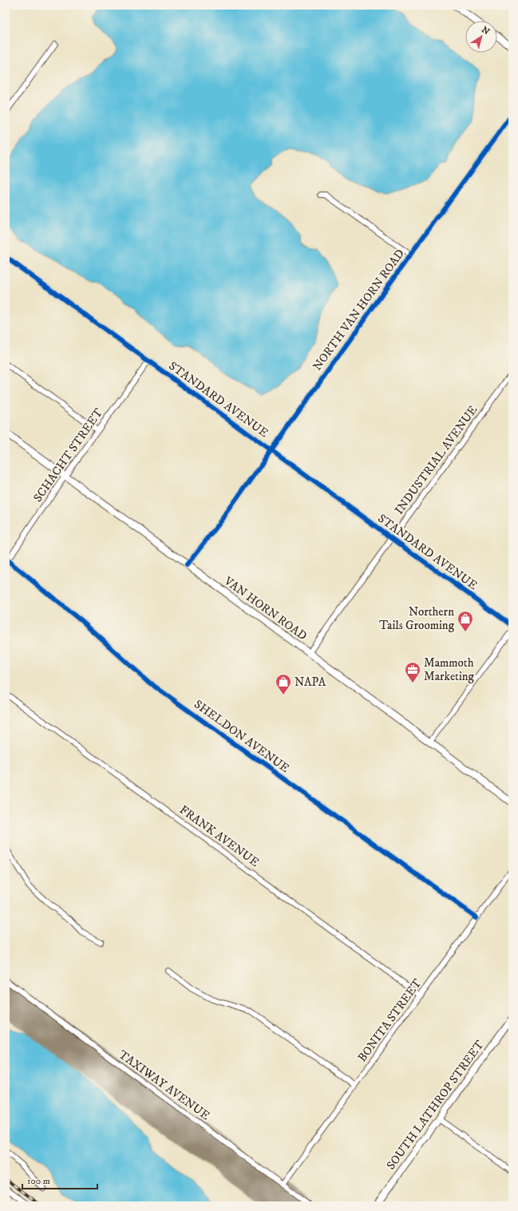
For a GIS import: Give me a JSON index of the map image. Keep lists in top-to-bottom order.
{
  "streets": {
    "main road": ["VAN HORN ROAD", "SOUTH LATHROP STREET"],
    "street": [
      "NORTH VAN HORN ROAD",
      "STANDARD AVENUE",
      "SCHACHT STREET",
      "INDUSTRIAL AVENUE",
      "SHELDON AVENUE",
      "FRANK AVENUE",
      "BONITA STREET",
      "TAXIWAY AVENUE"
    ]
  },
  "crossings": [
    ["NORTH VAN HORN ROAD", "STANDARD AVENUE"],
    ["NORTH VAN HORN ROAD", "VAN HORN ROAD"],
    ["STANDARD AVENUE", "SCHACHT STREET"],
    ["STANDARD AVENUE", "INDUSTRIAL AVENUE"],
    ["SCHACHT STREET", "VAN HORN ROAD"],
    ["SCHACHT STREET", "SHELDON AVENUE"],
    ["INDUSTRIAL AVENUE", "VAN HORN ROAD"],
    ["SHELDON AVENUE", "BONITA STREET"],
    ["FRANK AVENUE", "BONITA STREET"],
    ["BONITA STREET", "TAXIWAY AVENUE"]
  ],
  "places": {
    "shop": ["Northern Tails Grooming", "NAPA"],
    "office": ["Mammoth Marketing"]
  },
  "scale_bar": "100 m",
  "north": "top right"
}
